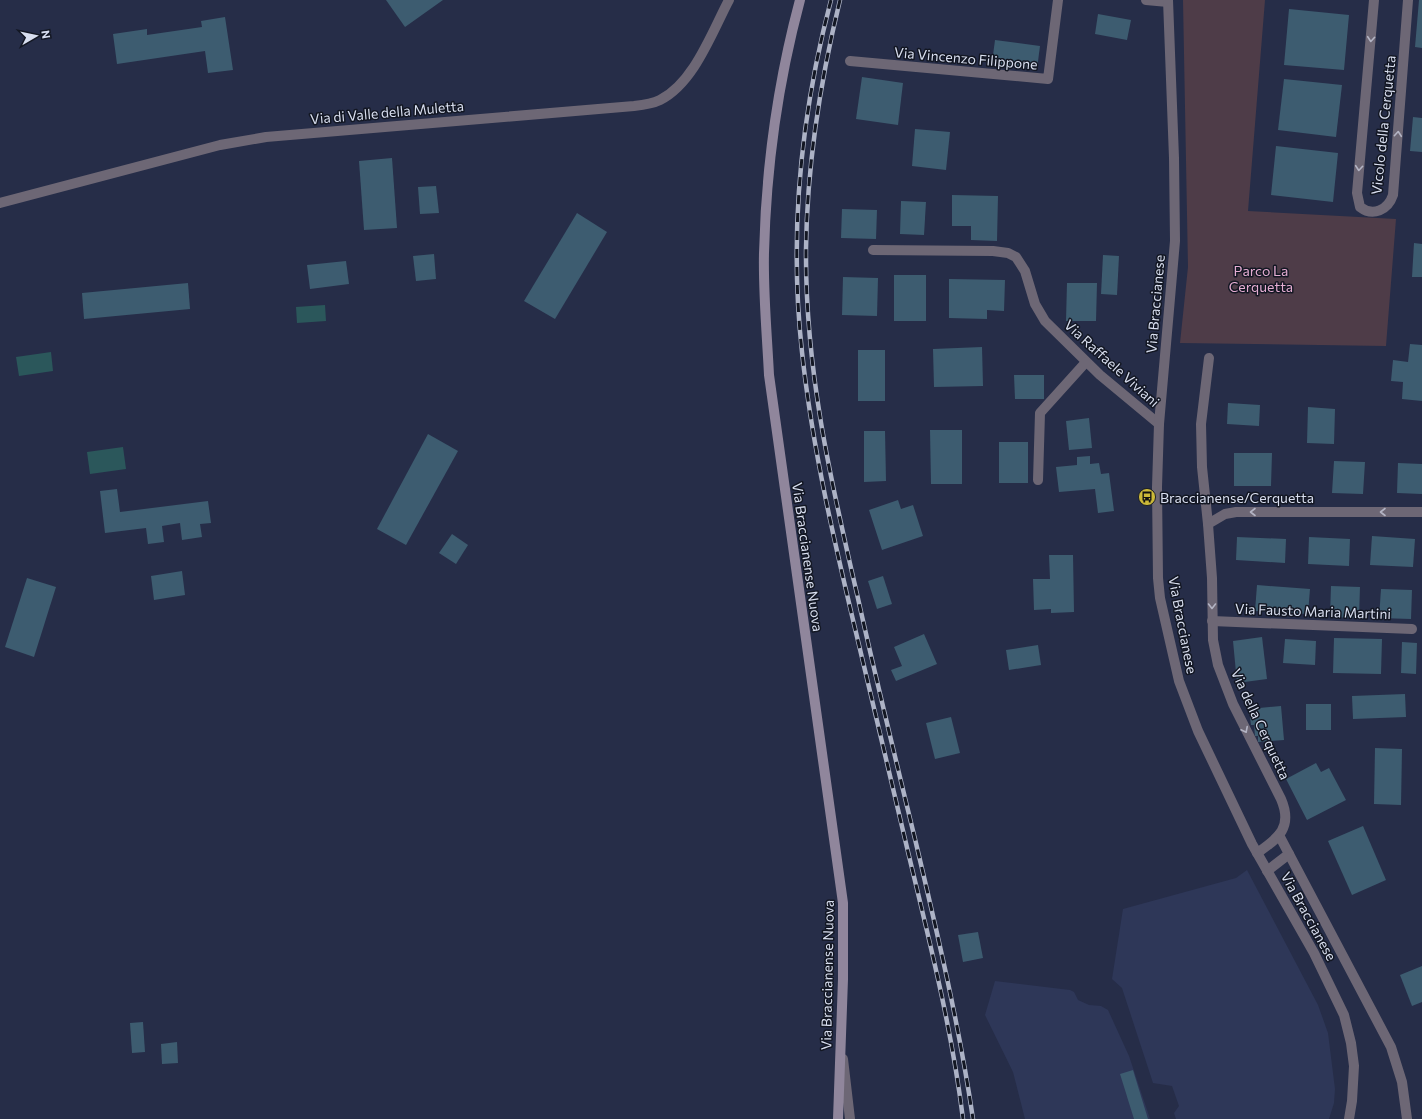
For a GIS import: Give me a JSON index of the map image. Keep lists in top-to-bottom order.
{
  "streets": {
    "main road": ["Via Braccianense Nuova"],
    "street": [
      "Via Vincenzo Filippone",
      "Via di Valle della Muletta",
      "Vicolo della Cerquetta",
      "Via Braccianese",
      "Via Raffaele Viviani",
      "Via Fausto Maria Martini",
      "Via della Cerquetta"
    ]
  },
  "crossings": [
    ["Via Braccianese", "Via Raffaele Viviani"],
    ["Via Fausto Maria Martini", "Via della Cerquetta"]
  ],
  "one_way": ["Via della Cerquetta"],
  "parks": ["Parco La Cerquetta"],
  "places": {
    "bus stop": ["Braccianense/Cerquetta"]
  },
  "north": "right"
}
